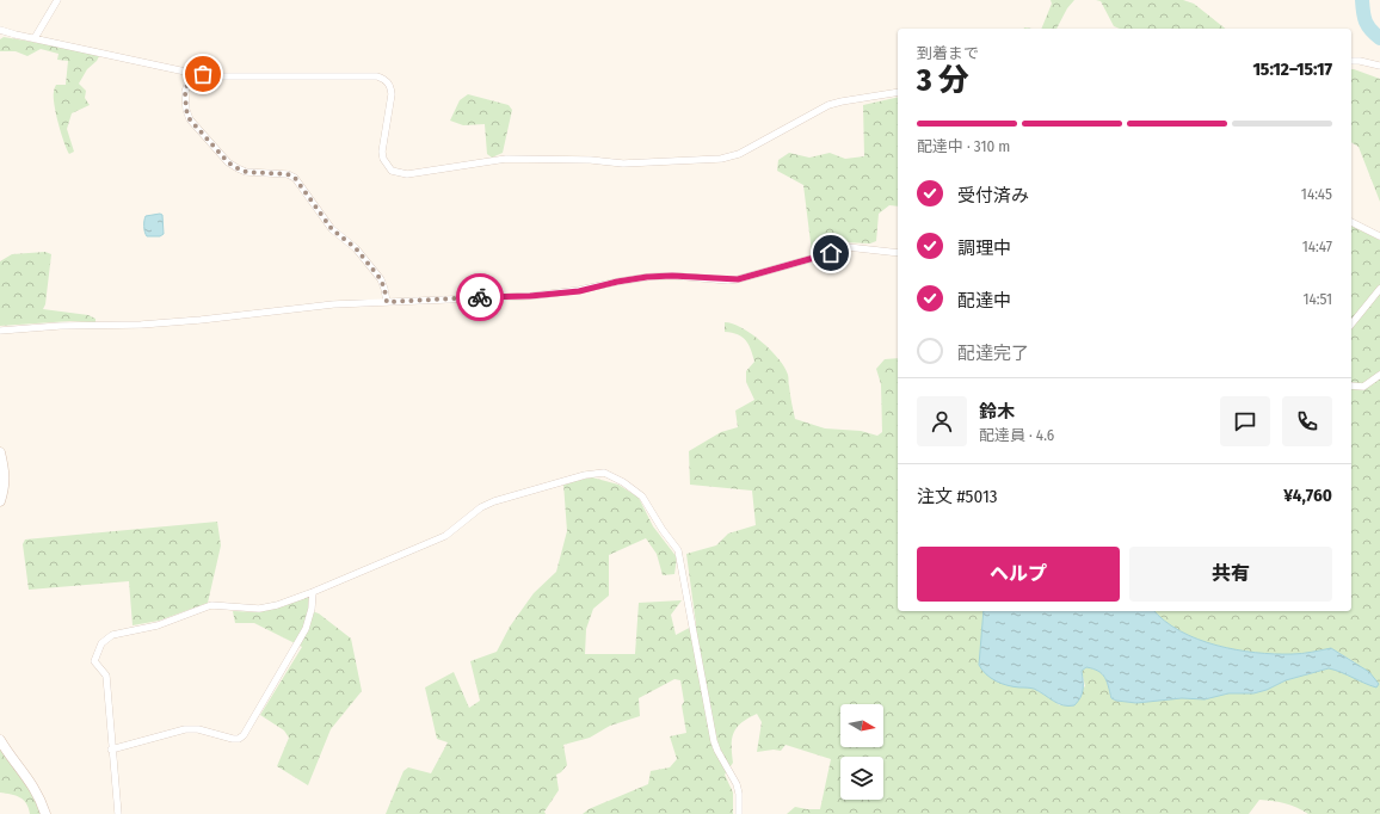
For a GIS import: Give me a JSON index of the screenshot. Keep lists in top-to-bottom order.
{
  "north": "right",
  "page": {
    "heading": ["3 分", "到着まで", "15:12–15:17"],
    "panel": [
      "鈴木",
      "配達員 · 4.6",
      "注文 #5013",
      "¥4,760"
    ],
    "bar": "配達中 · 310 m",
    "list": [
      ["受付済み", "14:45"],
      ["調理中", "14:47"],
      ["配達中", "14:51"],
      "配達完了"
    ],
    "buttons": ["ヘルプ", "共有"]
  }
}
